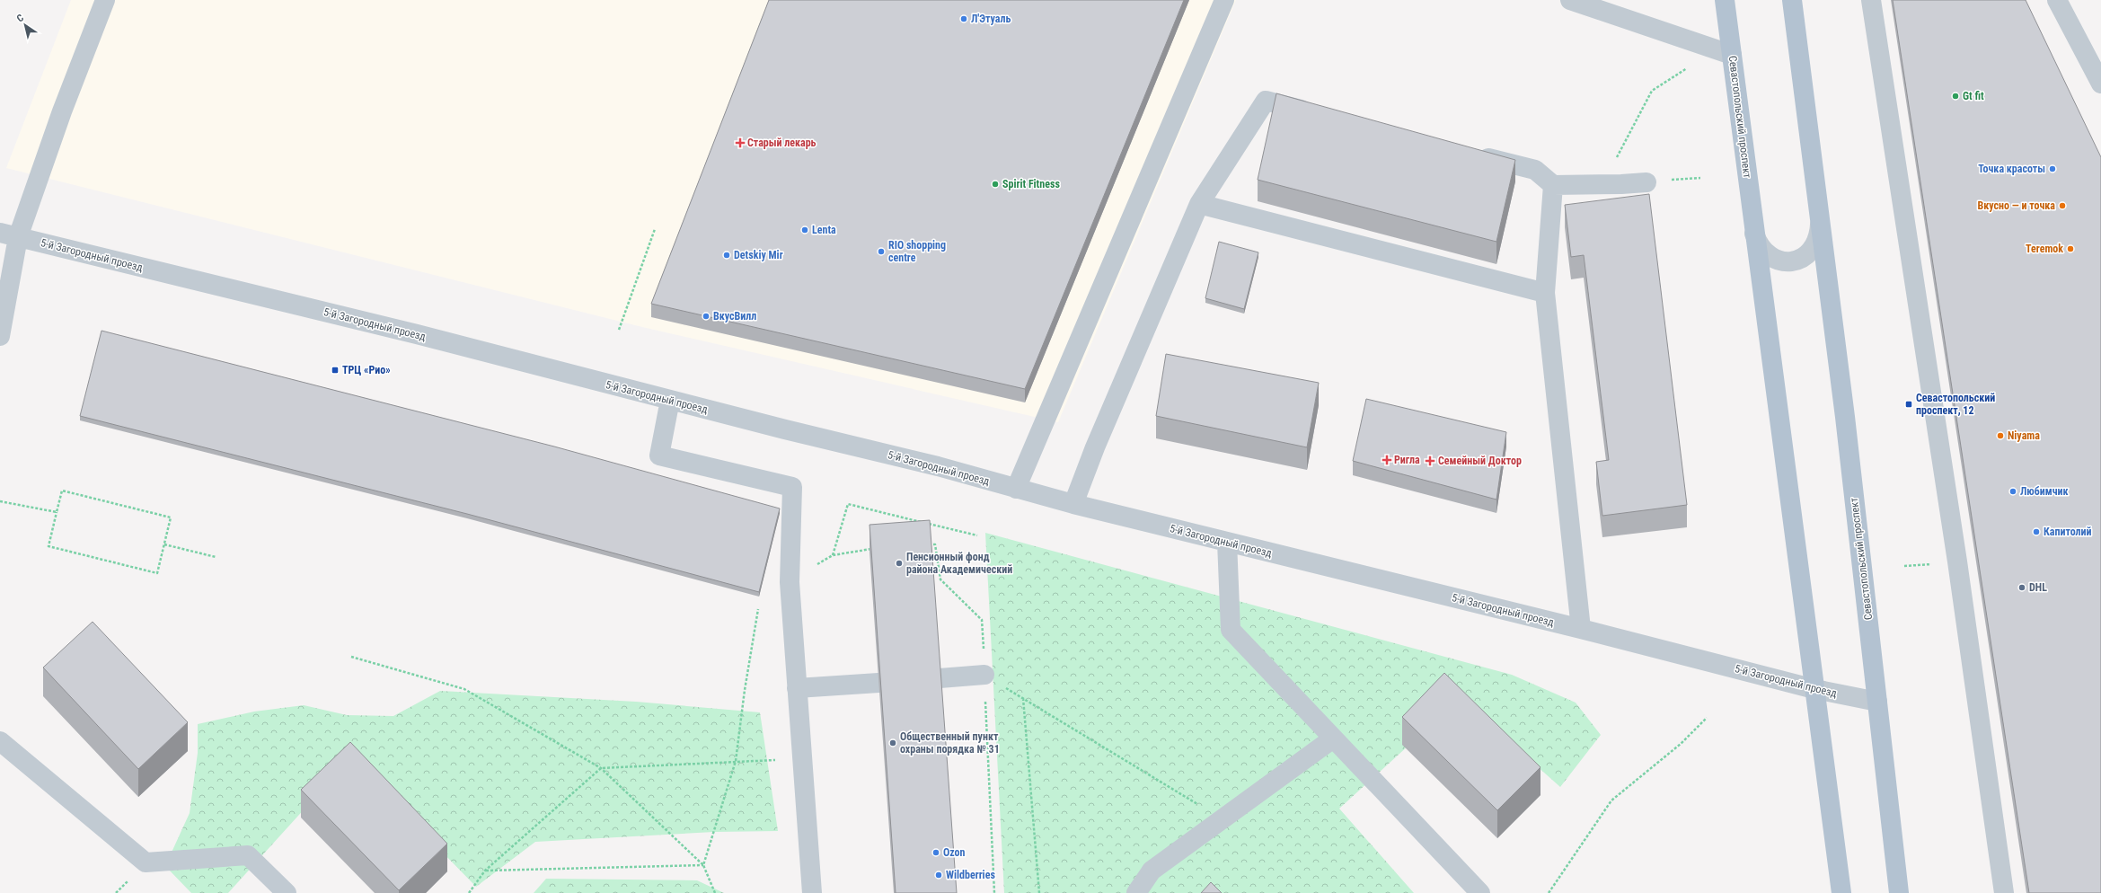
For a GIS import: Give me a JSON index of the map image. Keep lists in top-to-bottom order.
{
  "streets": {
    "main road": ["Севастопольский проспект"],
    "street": ["5-й Загородный проезд"]
  },
  "crossings": [
    ["Севастопольский проспект", "5-й Загородный проезд"]
  ],
  "places": {
    "other": [
      "Л'Этуаль",
      "Gt fit",
      "Точка красоты",
      "Spirit Fitness",
      "Вкусно — и точка",
      "Lenta",
      "Teremok",
      "RIO shopping centre",
      "Detskiy Mir",
      "ВкусВилл",
      "Niyama",
      "Любимчик",
      "Капитолий",
      "Пенсионный фонд района Академический",
      "DHL",
      "Общественный пункт охраны порядка № 31",
      "Ozon",
      "Wildberries"
    ],
    "health": ["Старый лекарь", "Ригла", "Семейный Доктор"],
    "transit": ["ТРЦ «Рио»", "Севастопольский проспект, 12"]
  },
  "north": "top left"
}
